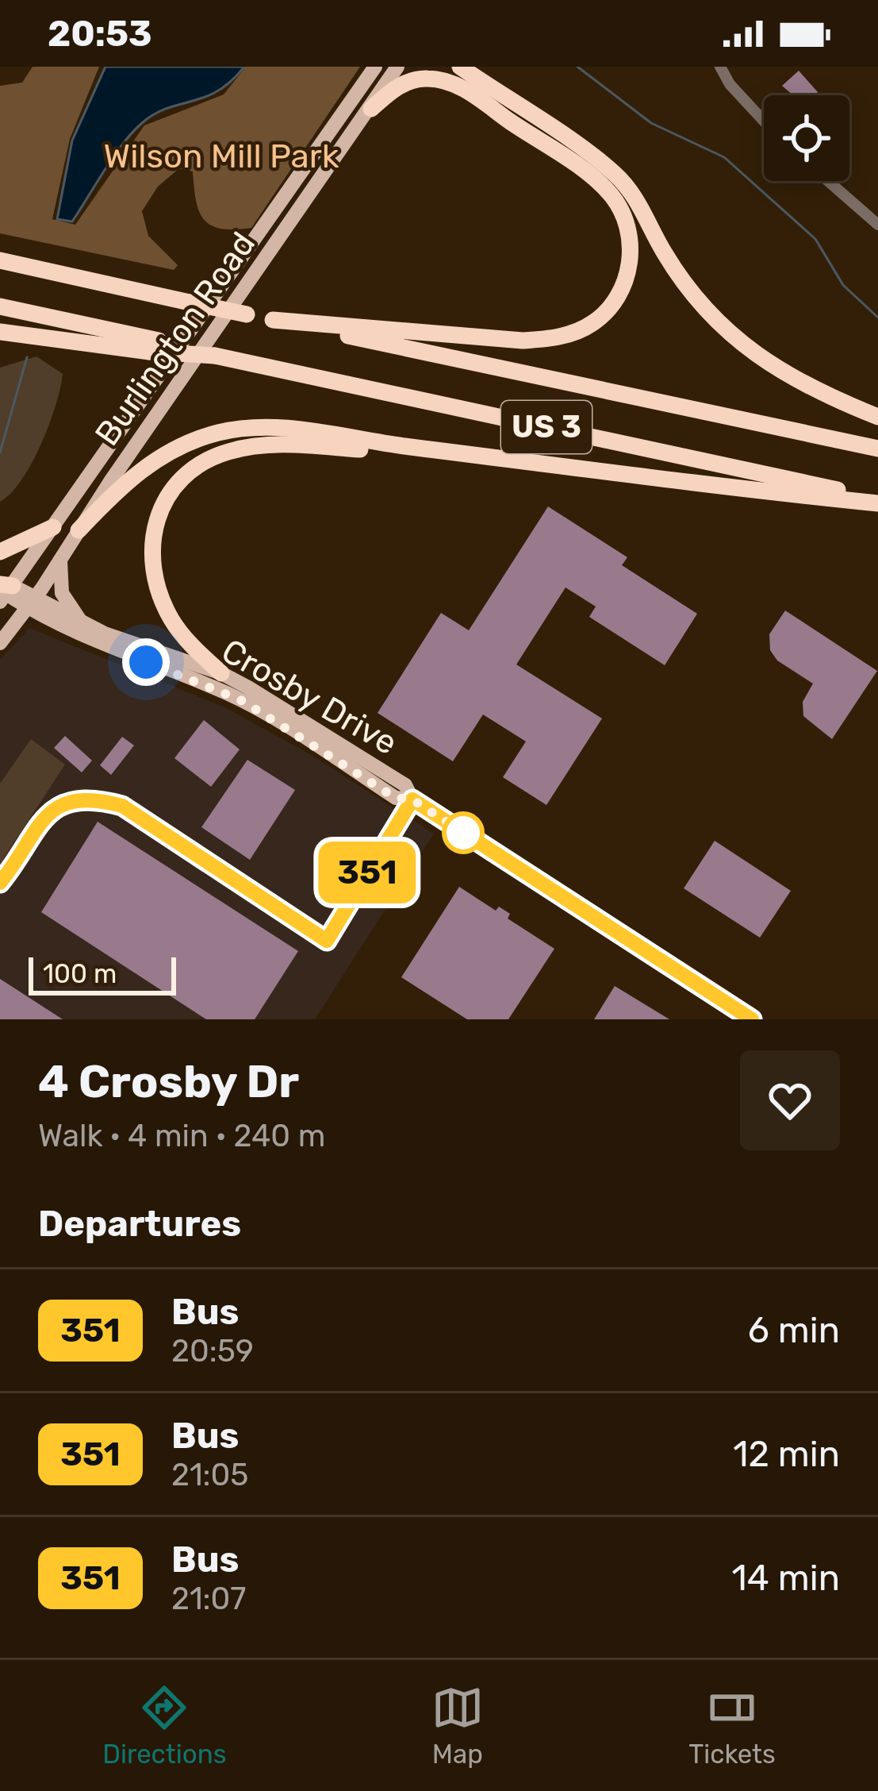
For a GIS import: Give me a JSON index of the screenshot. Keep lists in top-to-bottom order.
{
  "streets": {
    "highway": ["US 3"],
    "main road": ["Burlington Road", "Crosby Drive"]
  },
  "crossings": [
    ["Burlington Road", "Crosby Drive"]
  ],
  "parks": ["Wilson Mill Park"],
  "lines": ["bus line 351"],
  "scale_bar": "100 m",
  "page": {
    "status": "20:53",
    "on_map": "351",
    "scale": "100 m",
    "heading": [
      ["4 Crosby Dr", "Walk · 4 min · 240 m"],
      "Departures"
    ],
    "list": [
      {
        "mark": "351",
        "name": "Bus",
        "note": "20:59",
        "value": "6 min"
      },
      {
        "mark": "351",
        "name": "Bus",
        "note": "21:05",
        "value": "12 min"
      },
      {
        "mark": "351",
        "name": "Bus",
        "note": "21:07",
        "value": "14 min"
      }
    ],
    "tabs": ["Directions", "Map", "Tickets"]
  }
}
